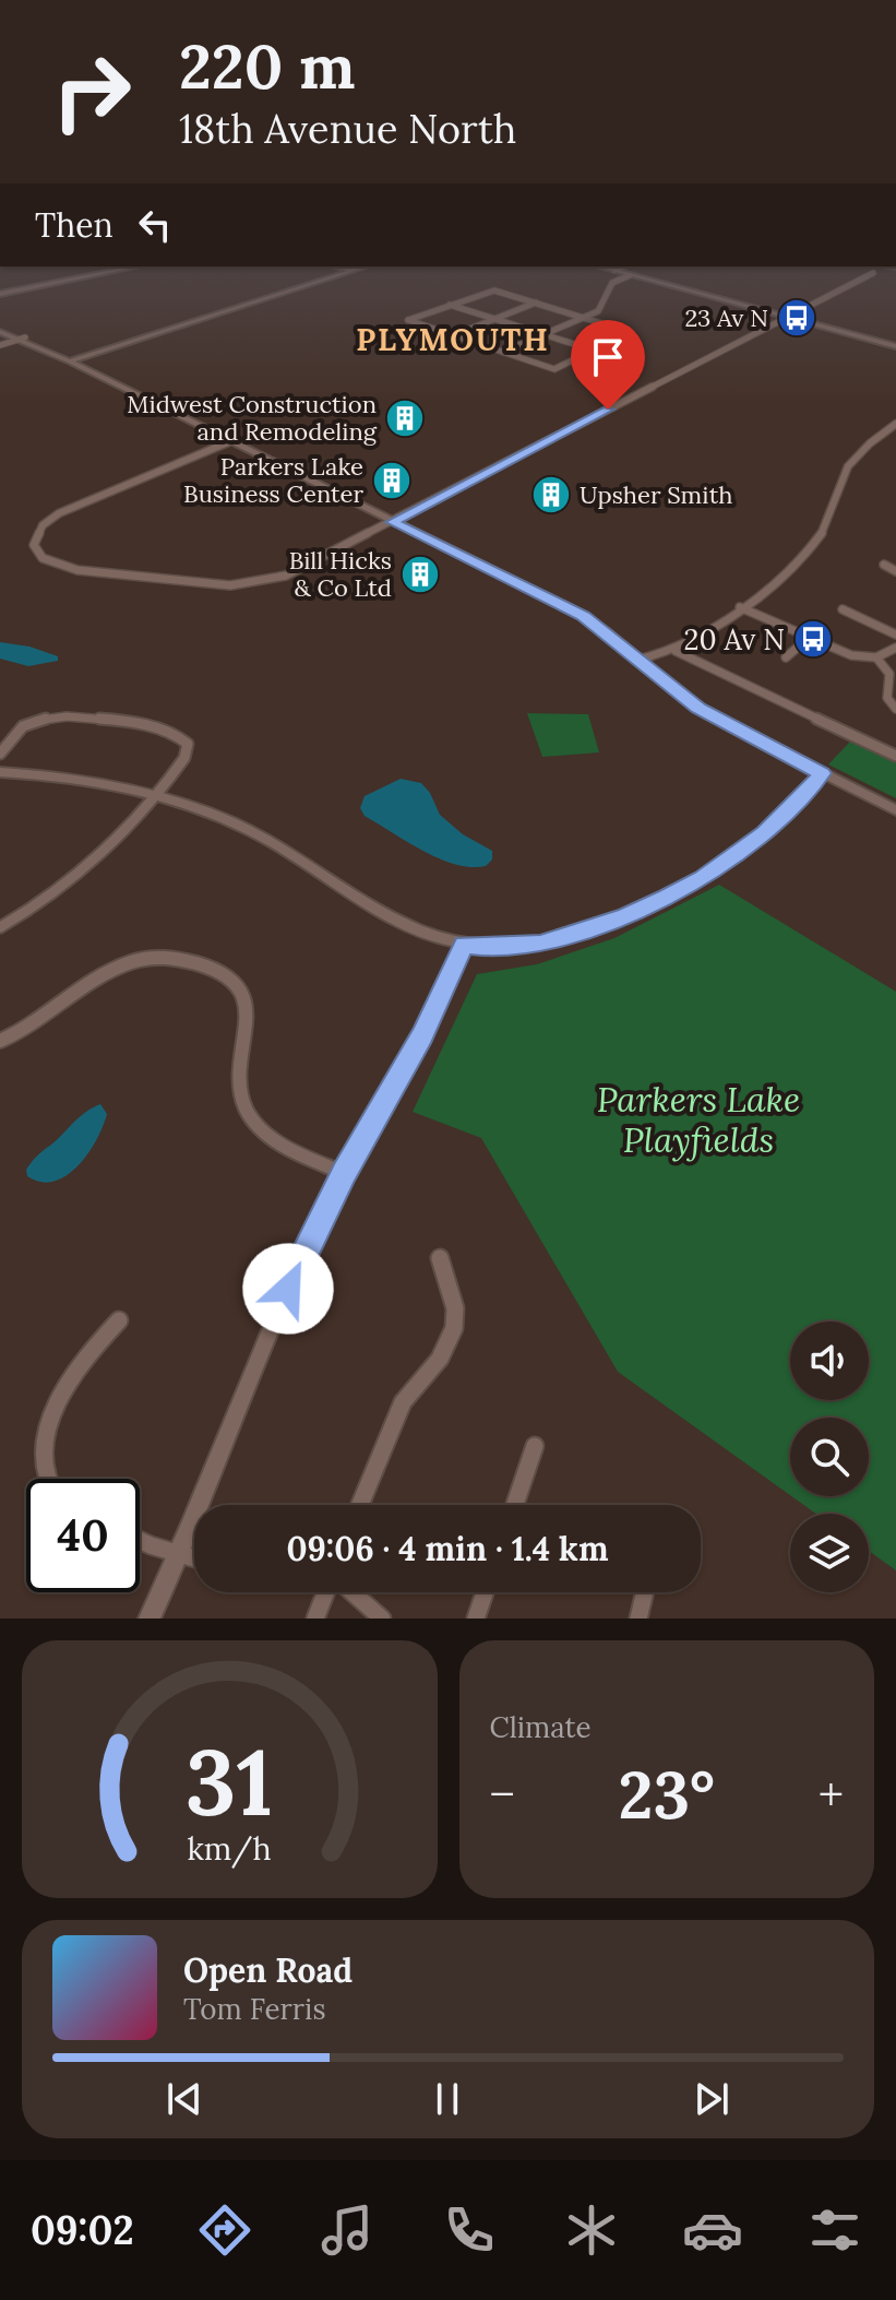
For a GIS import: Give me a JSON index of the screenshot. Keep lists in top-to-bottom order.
{
  "districts": ["PLYMOUTH"],
  "parks": ["Parkers Lake Playfields"],
  "places": {
    "bus stop": ["23 Av N", "20 Av N"],
    "building": [
      "Midwest Construction and Remodeling",
      "Parkers Lake Business Center",
      "Upsher Smith",
      "Bill Hicks & Co Ltd"
    ]
  },
  "page": {
    "turn": ["220 m", "18th Avenue North"],
    "then": "Then",
    "limit": "40",
    "trip": "09:06 · 4 min · 1.4 km",
    "tile": "Climate",
    "heat": ["−", "23°", "+"],
    "song": ["Open Road", "Tom Ferris"],
    "tabs": "09:02",
    "gauge": ["31", "km/h"]
  }
}
